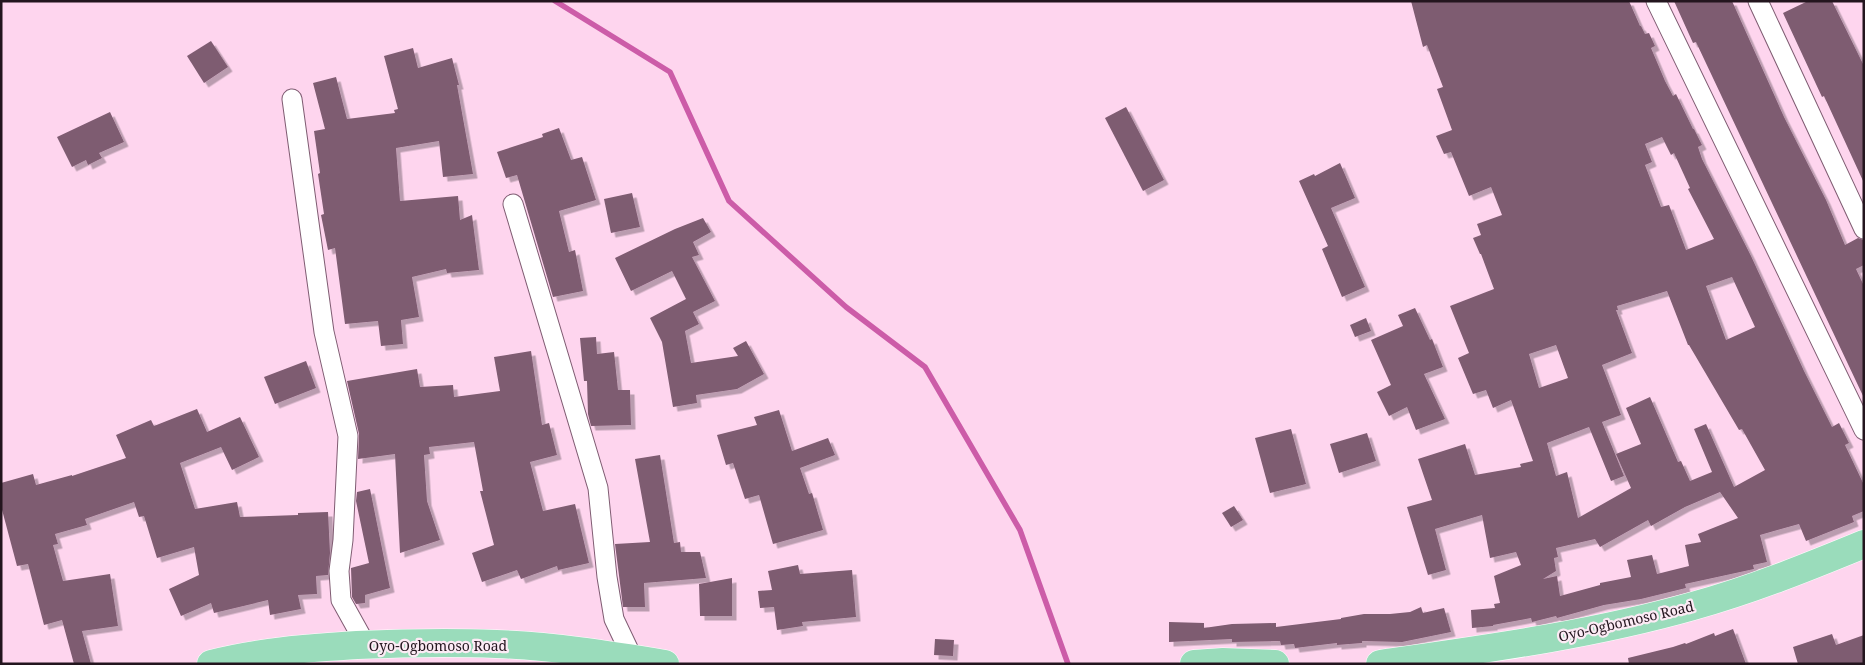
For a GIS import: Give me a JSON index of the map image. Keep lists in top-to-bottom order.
{
  "streets": {
    "highway": ["Oyo-Ogbomoso Road"]
  }
}
